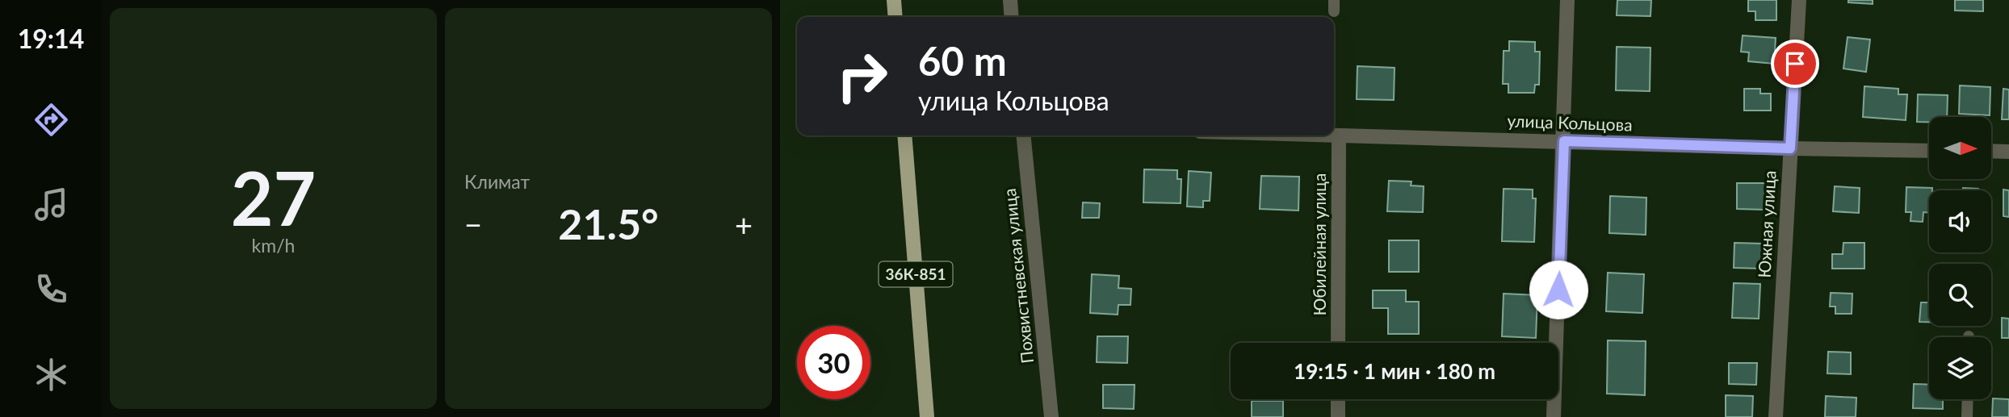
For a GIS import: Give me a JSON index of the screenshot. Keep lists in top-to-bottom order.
{
  "streets": {
    "main road": ["36К-851"],
    "street": [
      "улица Кольцова",
      "Южная улица",
      "Юбилейная улица",
      "Похвистневская улица"
    ]
  },
  "crossings": [
    ["улица Кольцова", "Южная улица"],
    ["улица Кольцова", "Юбилейная улица"]
  ],
  "north": "right",
  "page": {
    "tabs": "19:14",
    "tile": [
      ["27", "km/h"],
      "Климат"
    ],
    "turn": ["60 m", "улица Кольцова"],
    "heat": ["−", "21.5°", "+"],
    "limit": "30",
    "trip": "19:15 · 1 мин · 180 m"
  }
}
